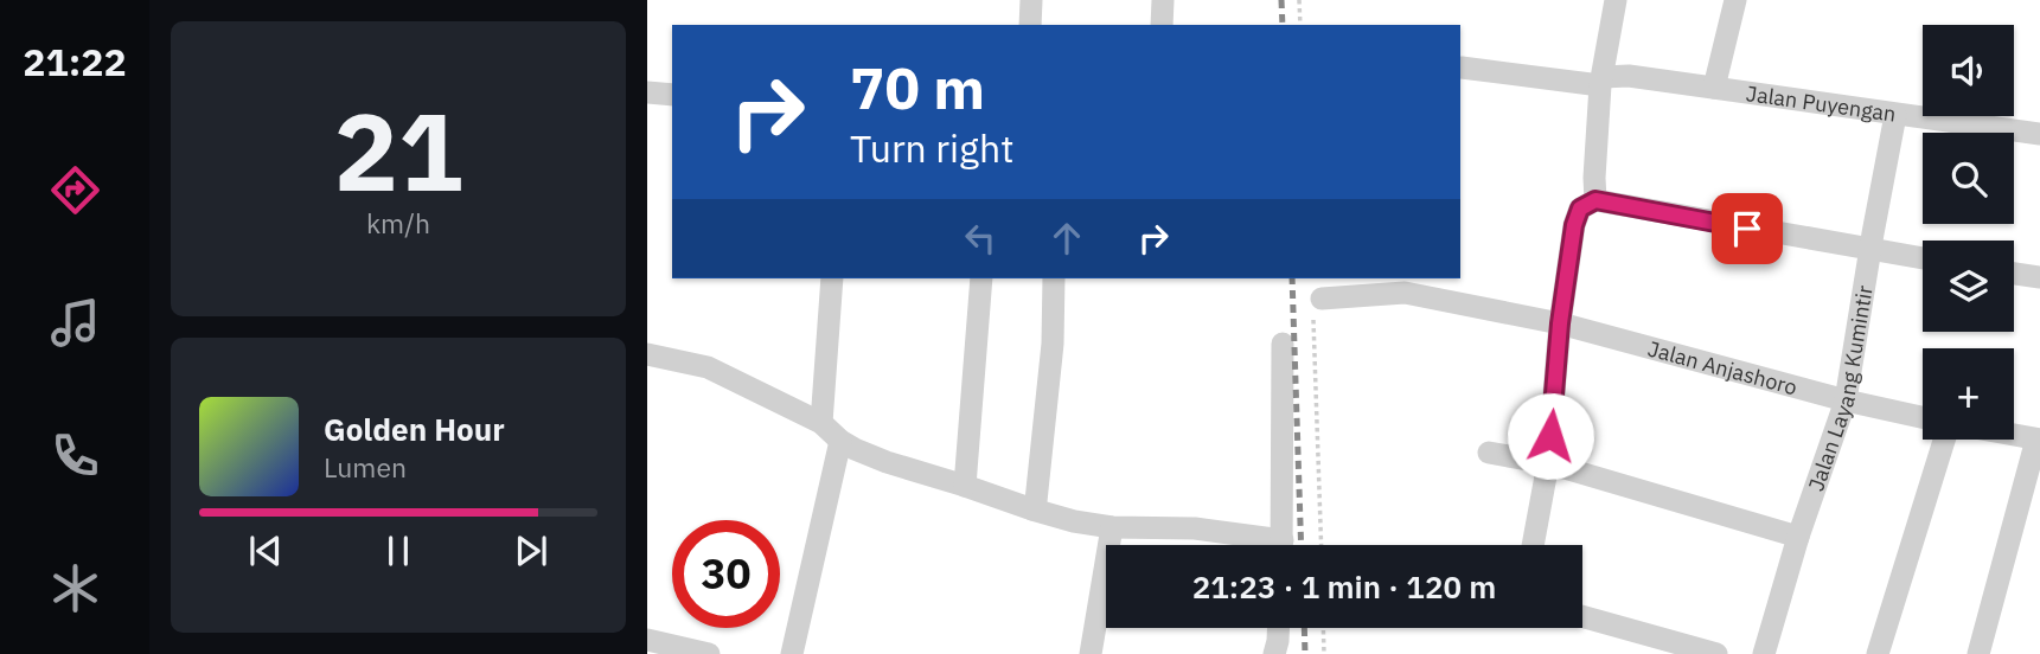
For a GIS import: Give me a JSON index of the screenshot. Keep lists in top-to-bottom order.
{
  "streets": {
    "street": ["Jalan Puyengan", "Jalan Anjashoro", "Jalan Layang Kumintir"]
  },
  "crossings": [
    ["Jalan Puyengan", "Jalan Layang Kumintir"],
    ["Jalan Anjashoro", "Jalan Layang Kumintir"]
  ],
  "page": {
    "tabs": "21:22",
    "tile": ["21", "km/h"],
    "map_buttons": "+",
    "turn": ["70 m", "Turn right"],
    "song": ["Golden Hour", "Lumen"],
    "limit": "30",
    "trip": "21:23 · 1 min · 120 m"
  }
}
